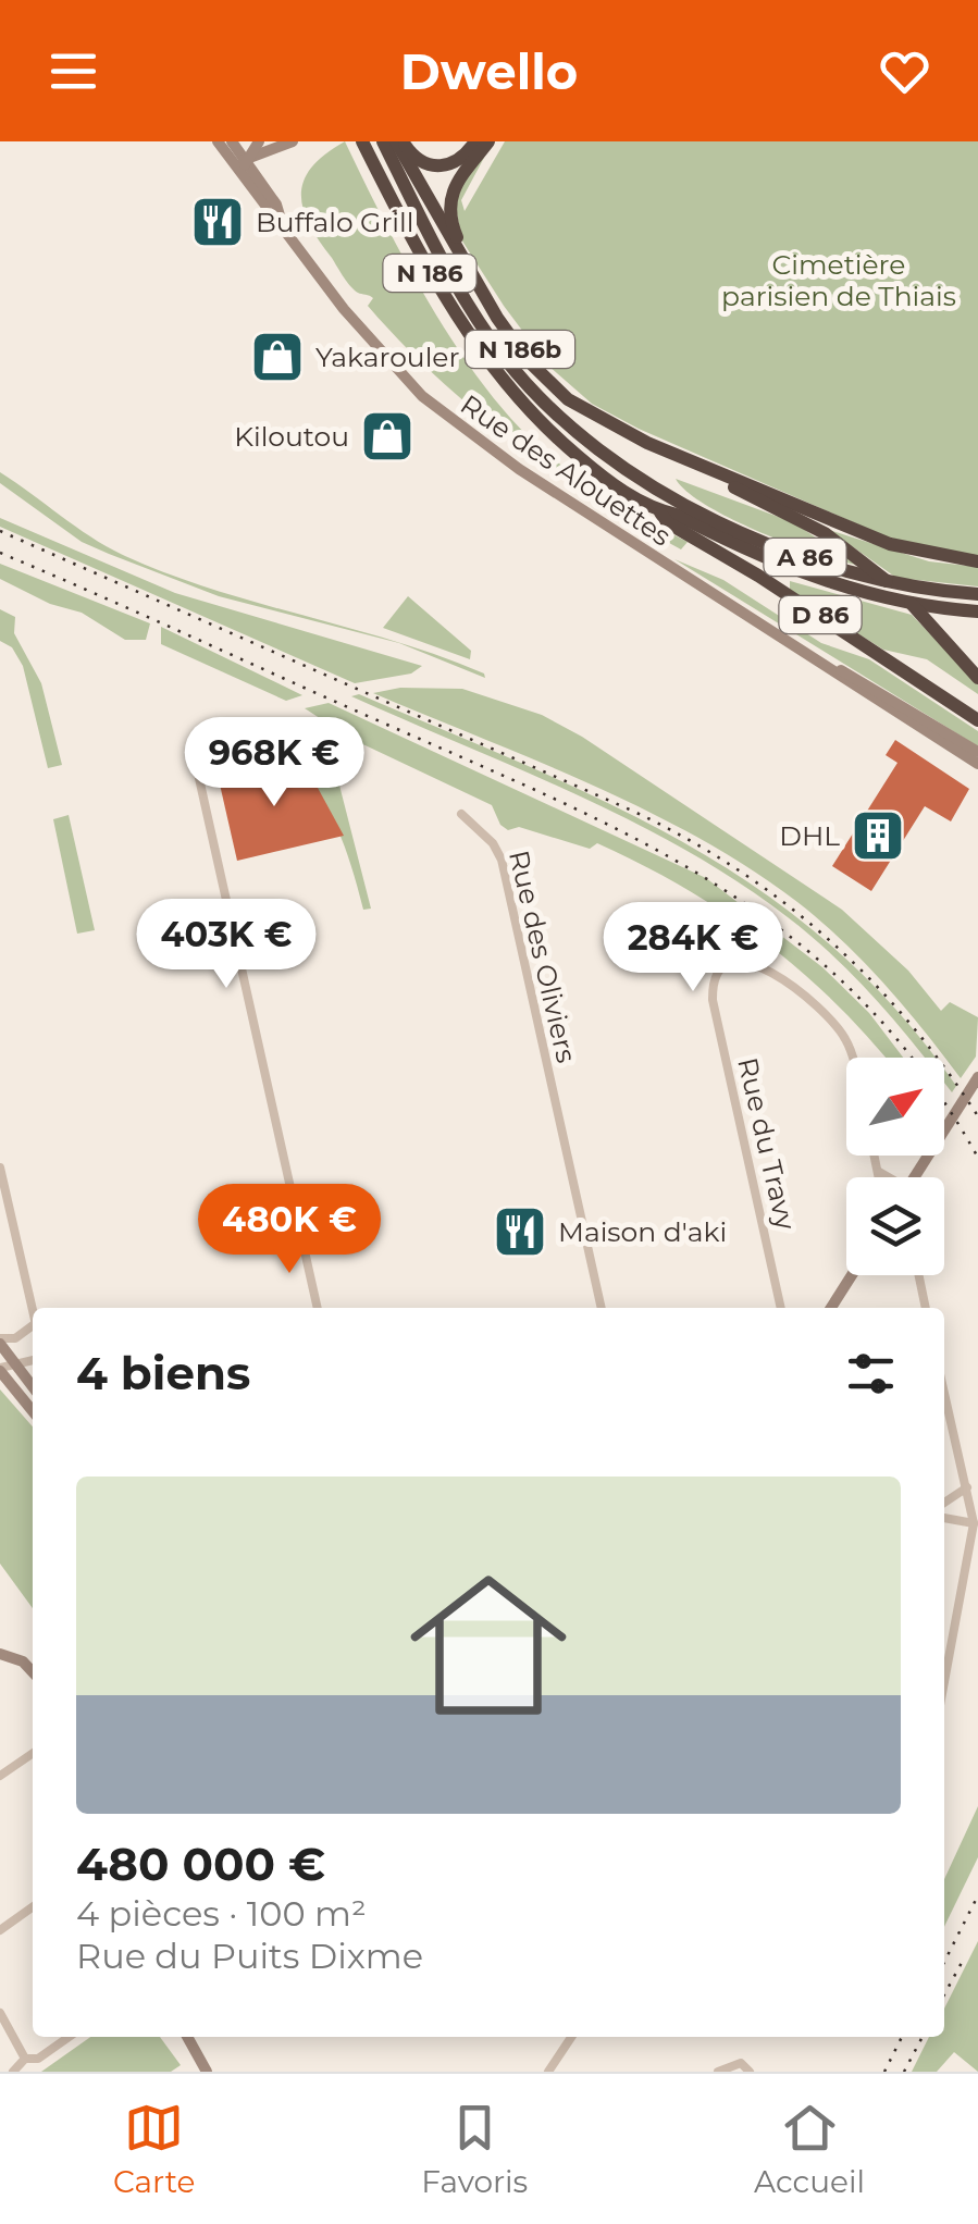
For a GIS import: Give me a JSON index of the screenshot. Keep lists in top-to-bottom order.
{
  "streets": {
    "highway": [
      "N 186",
      "N 186b",
      "A 86",
      "D 86"
    ],
    "main road": ["Rue des Alouettes"],
    "street": ["Rue des Oliviers", "Rue du Travy"]
  },
  "crossings": [
    ["N 186", "A 86"],
    ["N 186b", "D 86"],
    ["A 86", "D 86"]
  ],
  "parks": ["Cimetière parisien de Thiais"],
  "places": {
    "restaurant": ["Buffalo Grill", "Maison d'aki"],
    "shop": ["Yakarouler", "Kiloutou"],
    "building": ["DHL"]
  },
  "north": "top right",
  "page": {
    "header": "Dwello",
    "price": [
      "968K €",
      "403K €",
      "284K €",
      "480K €"
    ],
    "heading": "4 biens",
    "list": [
      {
        "name": "480 000 €",
        "note": "4 pièces · 100 m² · Rue du Puits Dixme"
      }
    ],
    "tabs": ["Carte", "Favoris", "Accueil"]
  }
}
